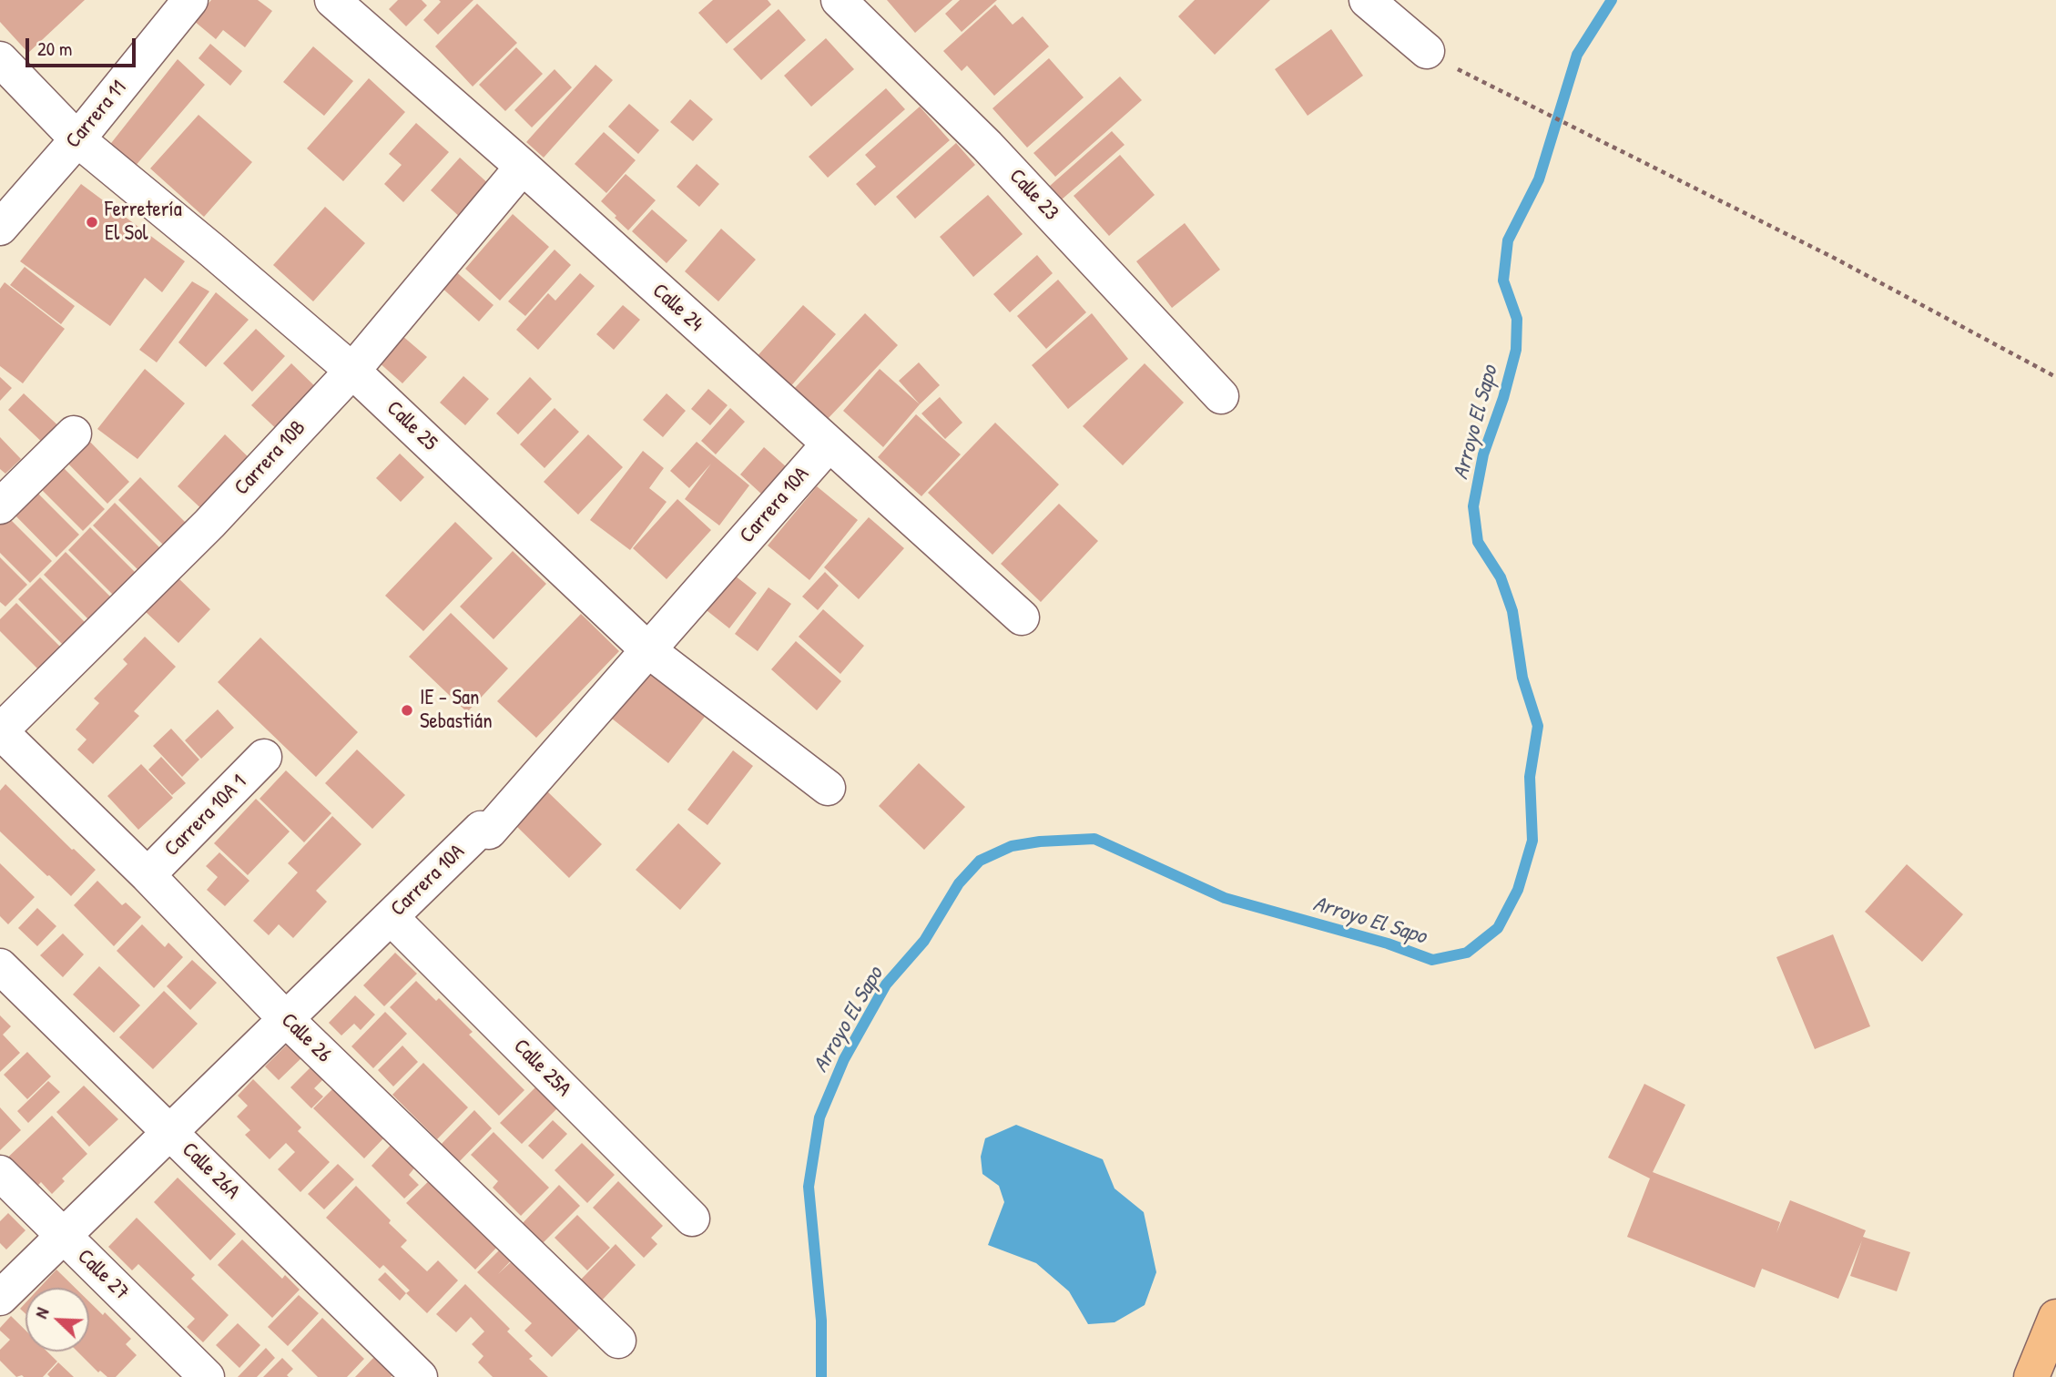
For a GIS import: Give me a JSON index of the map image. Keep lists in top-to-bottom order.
{
  "streets": {
    "street": [
      "Carrera 11",
      "Calle 23",
      "Calle 24",
      "Calle 25",
      "Carrera 10B",
      "Carrera 10A",
      "Carrera 10A 1",
      "Calle 26",
      "Calle 25A",
      "Calle 26A",
      "Calle 27"
    ]
  },
  "crossings": [
    ["Carrera 11", "Calle 25"],
    ["Calle 24", "Carrera 10B"],
    ["Calle 24", "Carrera 10A"],
    ["Calle 25", "Carrera 10B"],
    ["Calle 25", "Carrera 10A"],
    ["Carrera 10B", "Calle 26"],
    ["Carrera 10A", "Calle 26"],
    ["Carrera 10A", "Calle 25A"],
    ["Carrera 10A", "Calle 26A"],
    ["Carrera 10A", "Calle 27"],
    ["Carrera 10A 1", "Calle 26"]
  ],
  "water": ["Arroyo El Sapo"],
  "places": ["Ferretería El Sol", "IE - San Sebastián"],
  "scale_bar": "20 m",
  "north": "top left"
}
